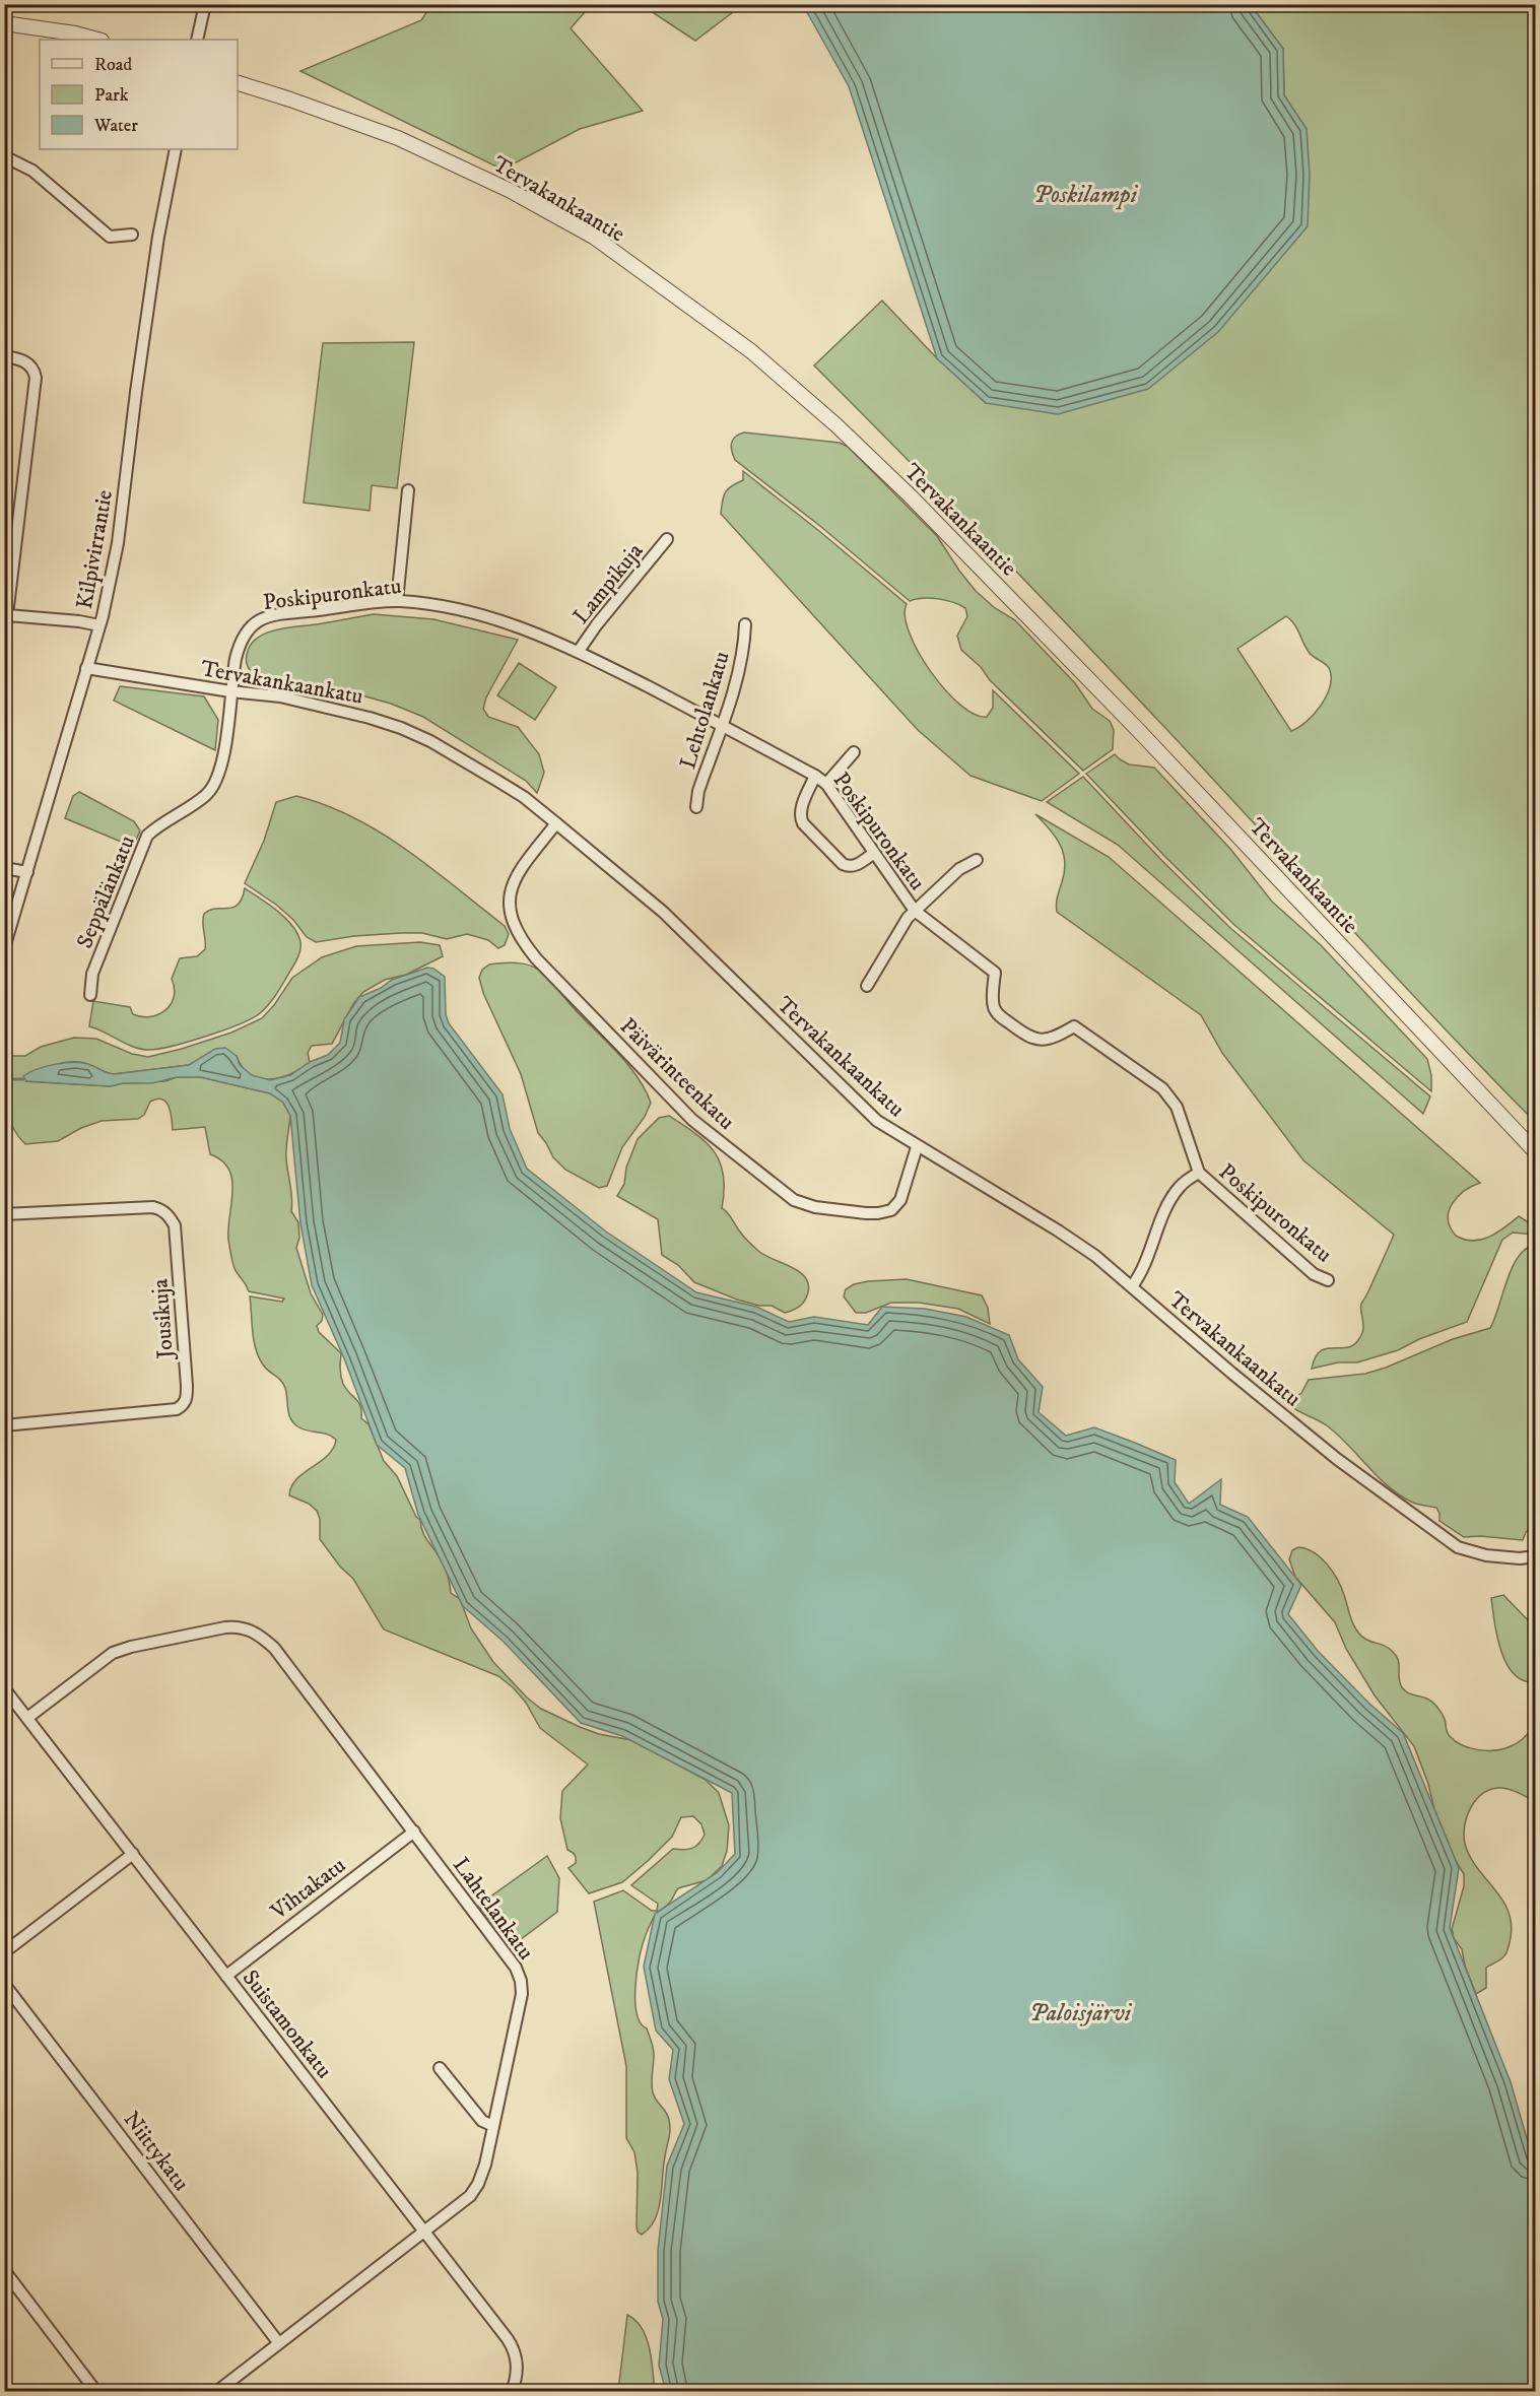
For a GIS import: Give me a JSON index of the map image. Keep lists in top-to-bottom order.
{
  "streets": {
    "street": [
      "Tervakankaantie",
      "Kilpivirrantie",
      "Lampikuja",
      "Poskipuronkatu",
      "Tervakankaankatu",
      "Lehtolankatu",
      "Seppälänkatu",
      "Päivärinteenkatu",
      "Jousikuja",
      "Vihtakatu",
      "Lahtelankatu",
      "Suistamonkatu",
      "Niittykatu"
    ]
  },
  "crossings": [
    ["Kilpivirrantie", "Tervakankaankatu"],
    ["Lampikuja", "Poskipuronkatu"],
    ["Poskipuronkatu", "Tervakankaankatu"],
    ["Poskipuronkatu", "Lehtolankatu"],
    ["Poskipuronkatu", "Seppälänkatu"],
    ["Tervakankaankatu", "Seppälänkatu"],
    ["Tervakankaankatu", "Päivärinteenkatu"],
    ["Vihtakatu", "Lahtelankatu"],
    ["Vihtakatu", "Suistamonkatu"],
    ["Lahtelankatu", "Suistamonkatu"],
    ["Lahtelankatu", "Niittykatu"]
  ],
  "water": ["Poskilampi", "Paloisjärvi"],
  "legend": ["Road", "Park", "Water"]
}
